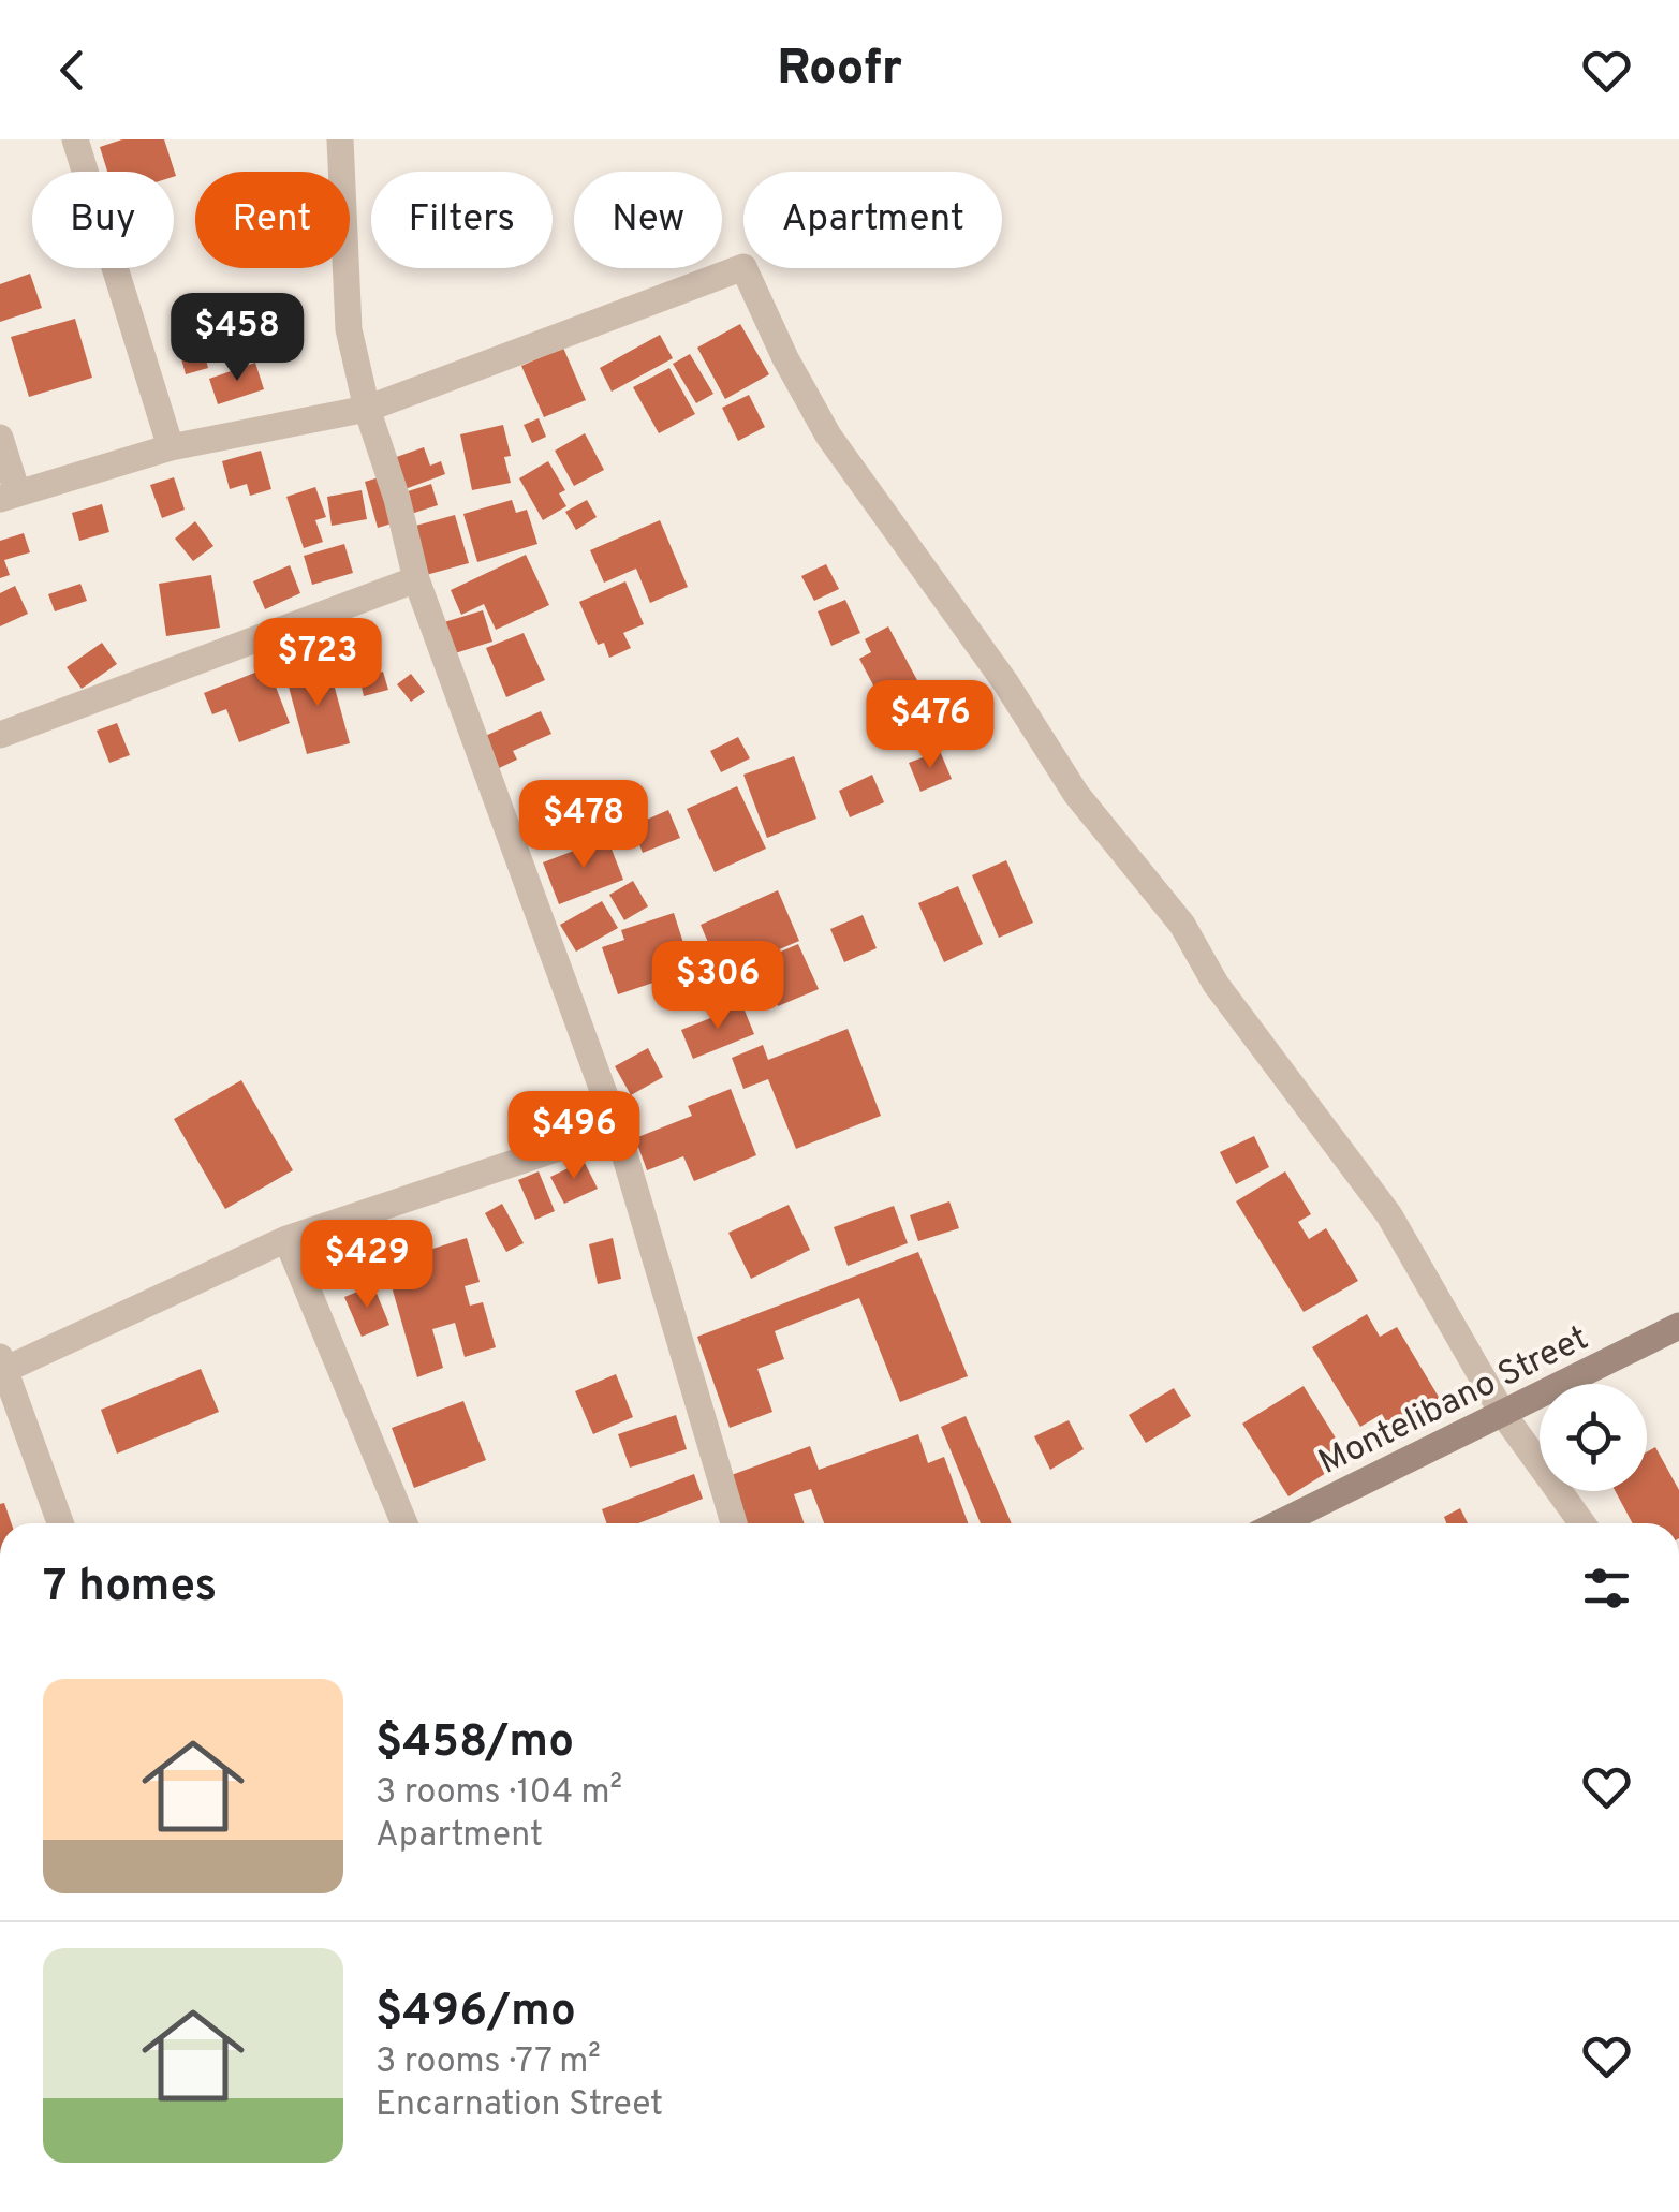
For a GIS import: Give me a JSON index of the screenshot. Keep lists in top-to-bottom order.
{
  "streets": {
    "main road": ["Montelibano Street"]
  },
  "page": {
    "header": "Roofr",
    "chip": [
      "Buy",
      "Rent",
      "Filters",
      "New",
      "Apartment"
    ],
    "price": [
      "$458",
      "$723",
      "$476",
      "$478",
      "$306",
      "$496",
      "$429"
    ],
    "heading": "7 homes",
    "list": [
      {
        "name": "$458/mo",
        "note": "3 rooms · 104 m² · Apartment"
      },
      {
        "name": "$496/mo",
        "note": "3 rooms · 77 m² · Encarnation Street"
      }
    ]
  }
}
